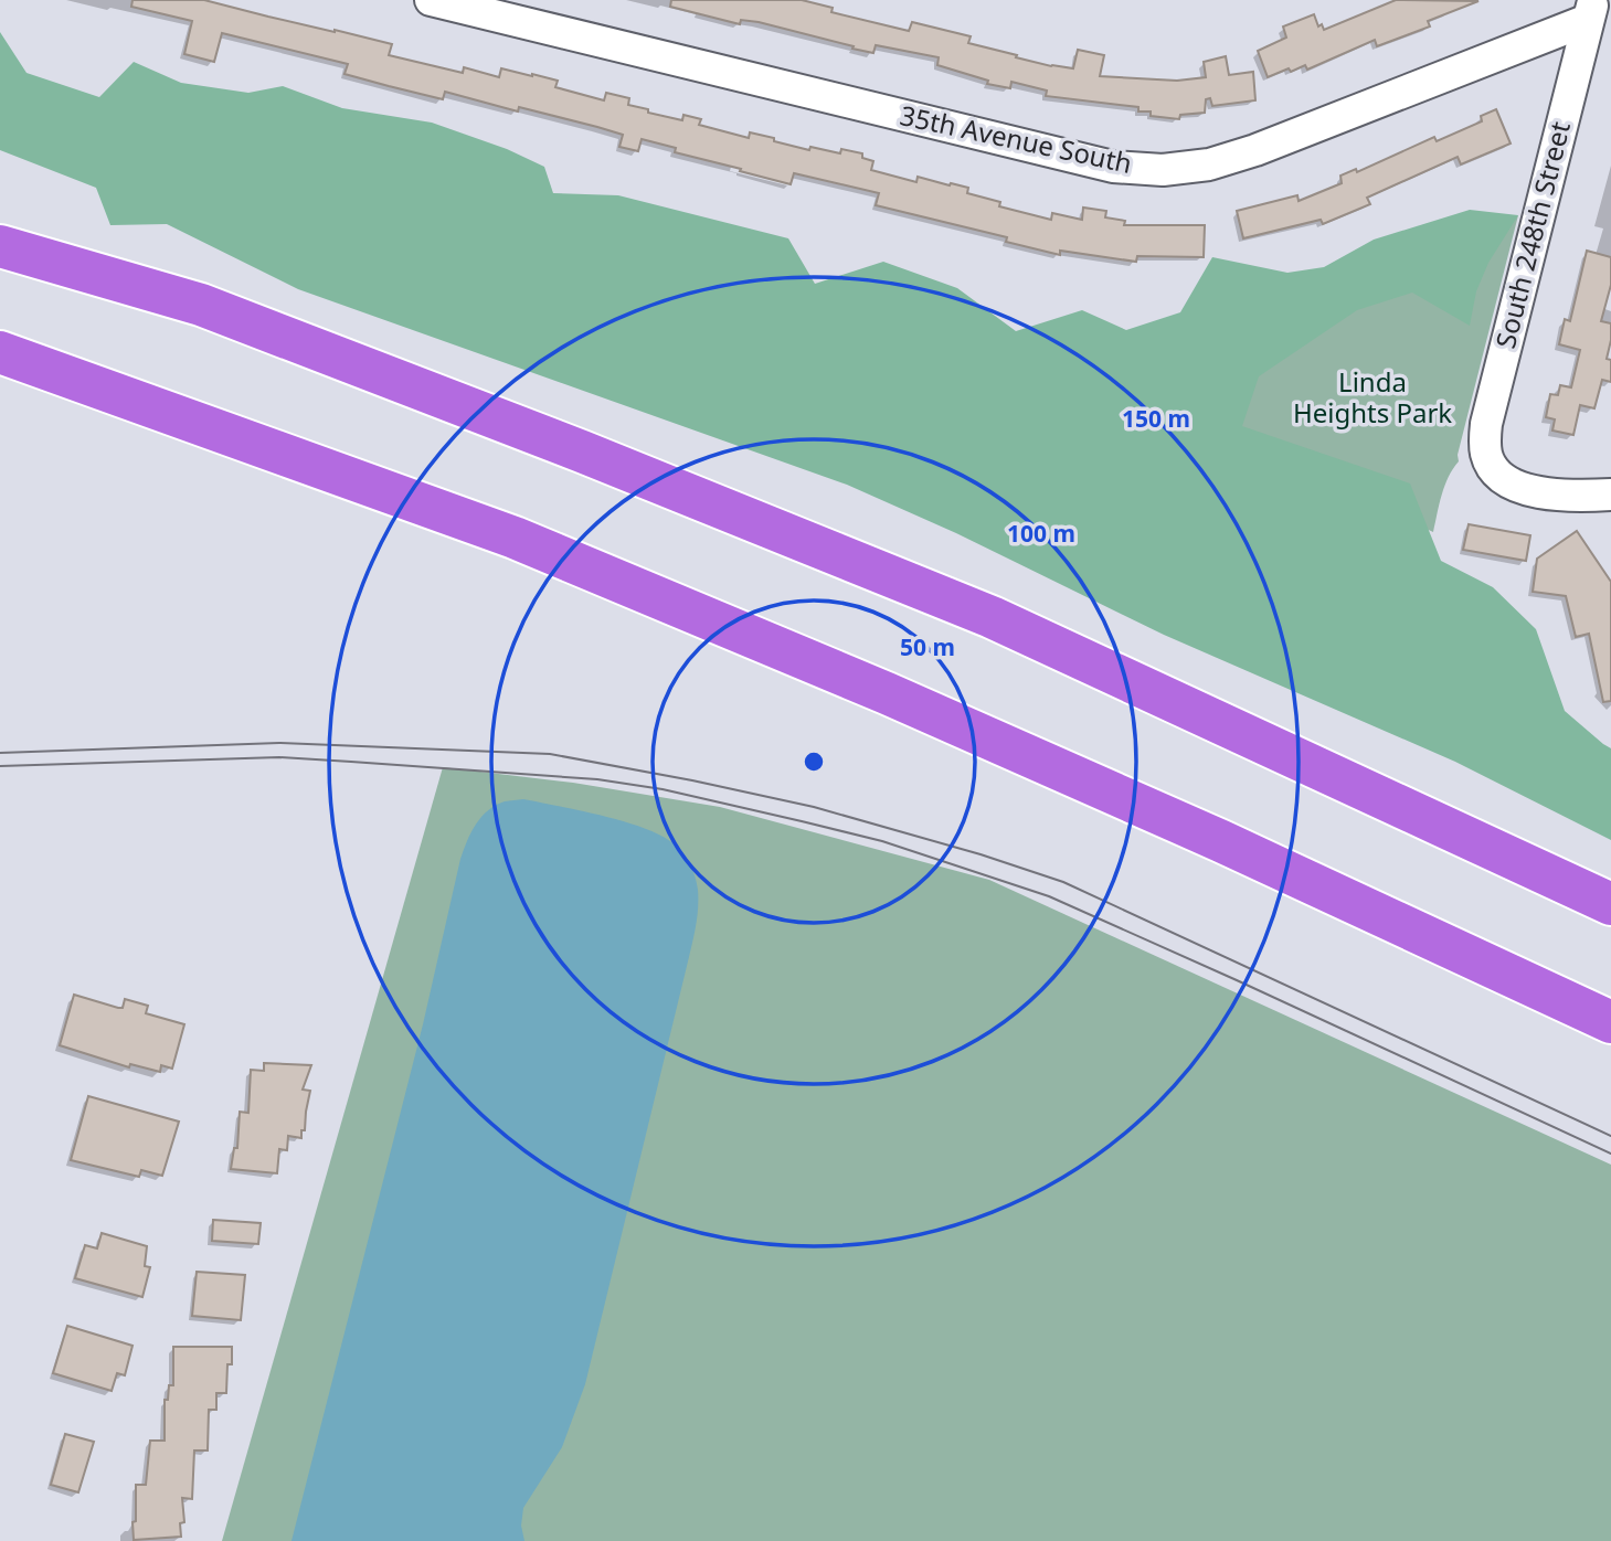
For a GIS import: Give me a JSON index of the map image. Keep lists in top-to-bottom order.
{
  "streets": {
    "street": ["35th Avenue South", "South 248th Street"]
  },
  "crossings": [
    ["35th Avenue South", "South 248th Street"]
  ],
  "parks": ["Linda Heights Park"],
  "rings": ["150 m", "100 m", "50 m"]
}
